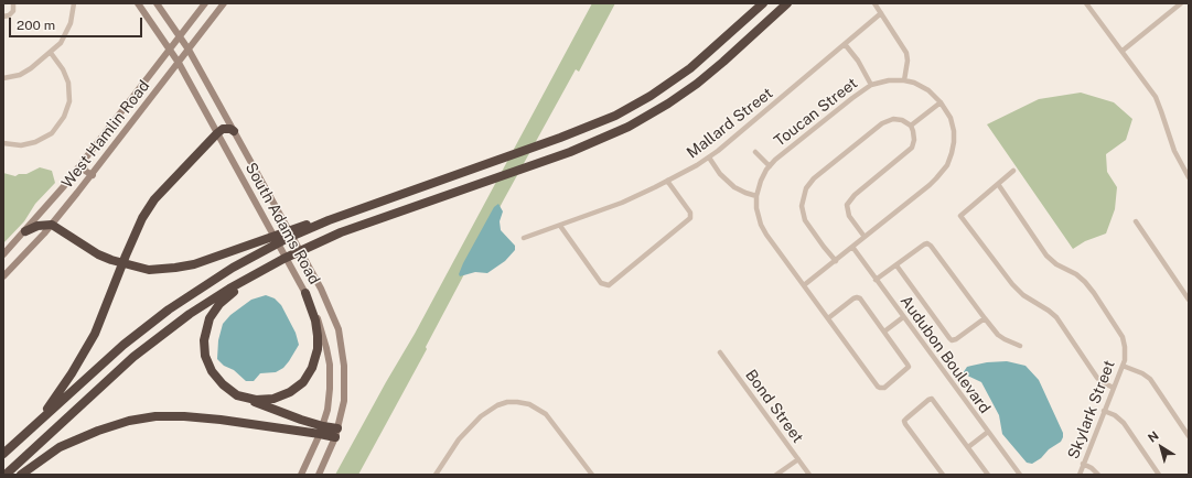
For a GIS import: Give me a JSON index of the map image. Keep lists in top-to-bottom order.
{
  "streets": {
    "main road": ["West Hamlin Road", "South Adams Road"],
    "street": [
      "Toucan Street",
      "Mallard Street",
      "Audubon Boulevard",
      "Bond Street",
      "Skylark Street"
    ]
  },
  "crossings": [
    ["Toucan Street", "Audubon Boulevard"],
    ["West Hamlin Road", "South Adams Road"]
  ],
  "scale_bar": "200 m",
  "north": "top left"
}
